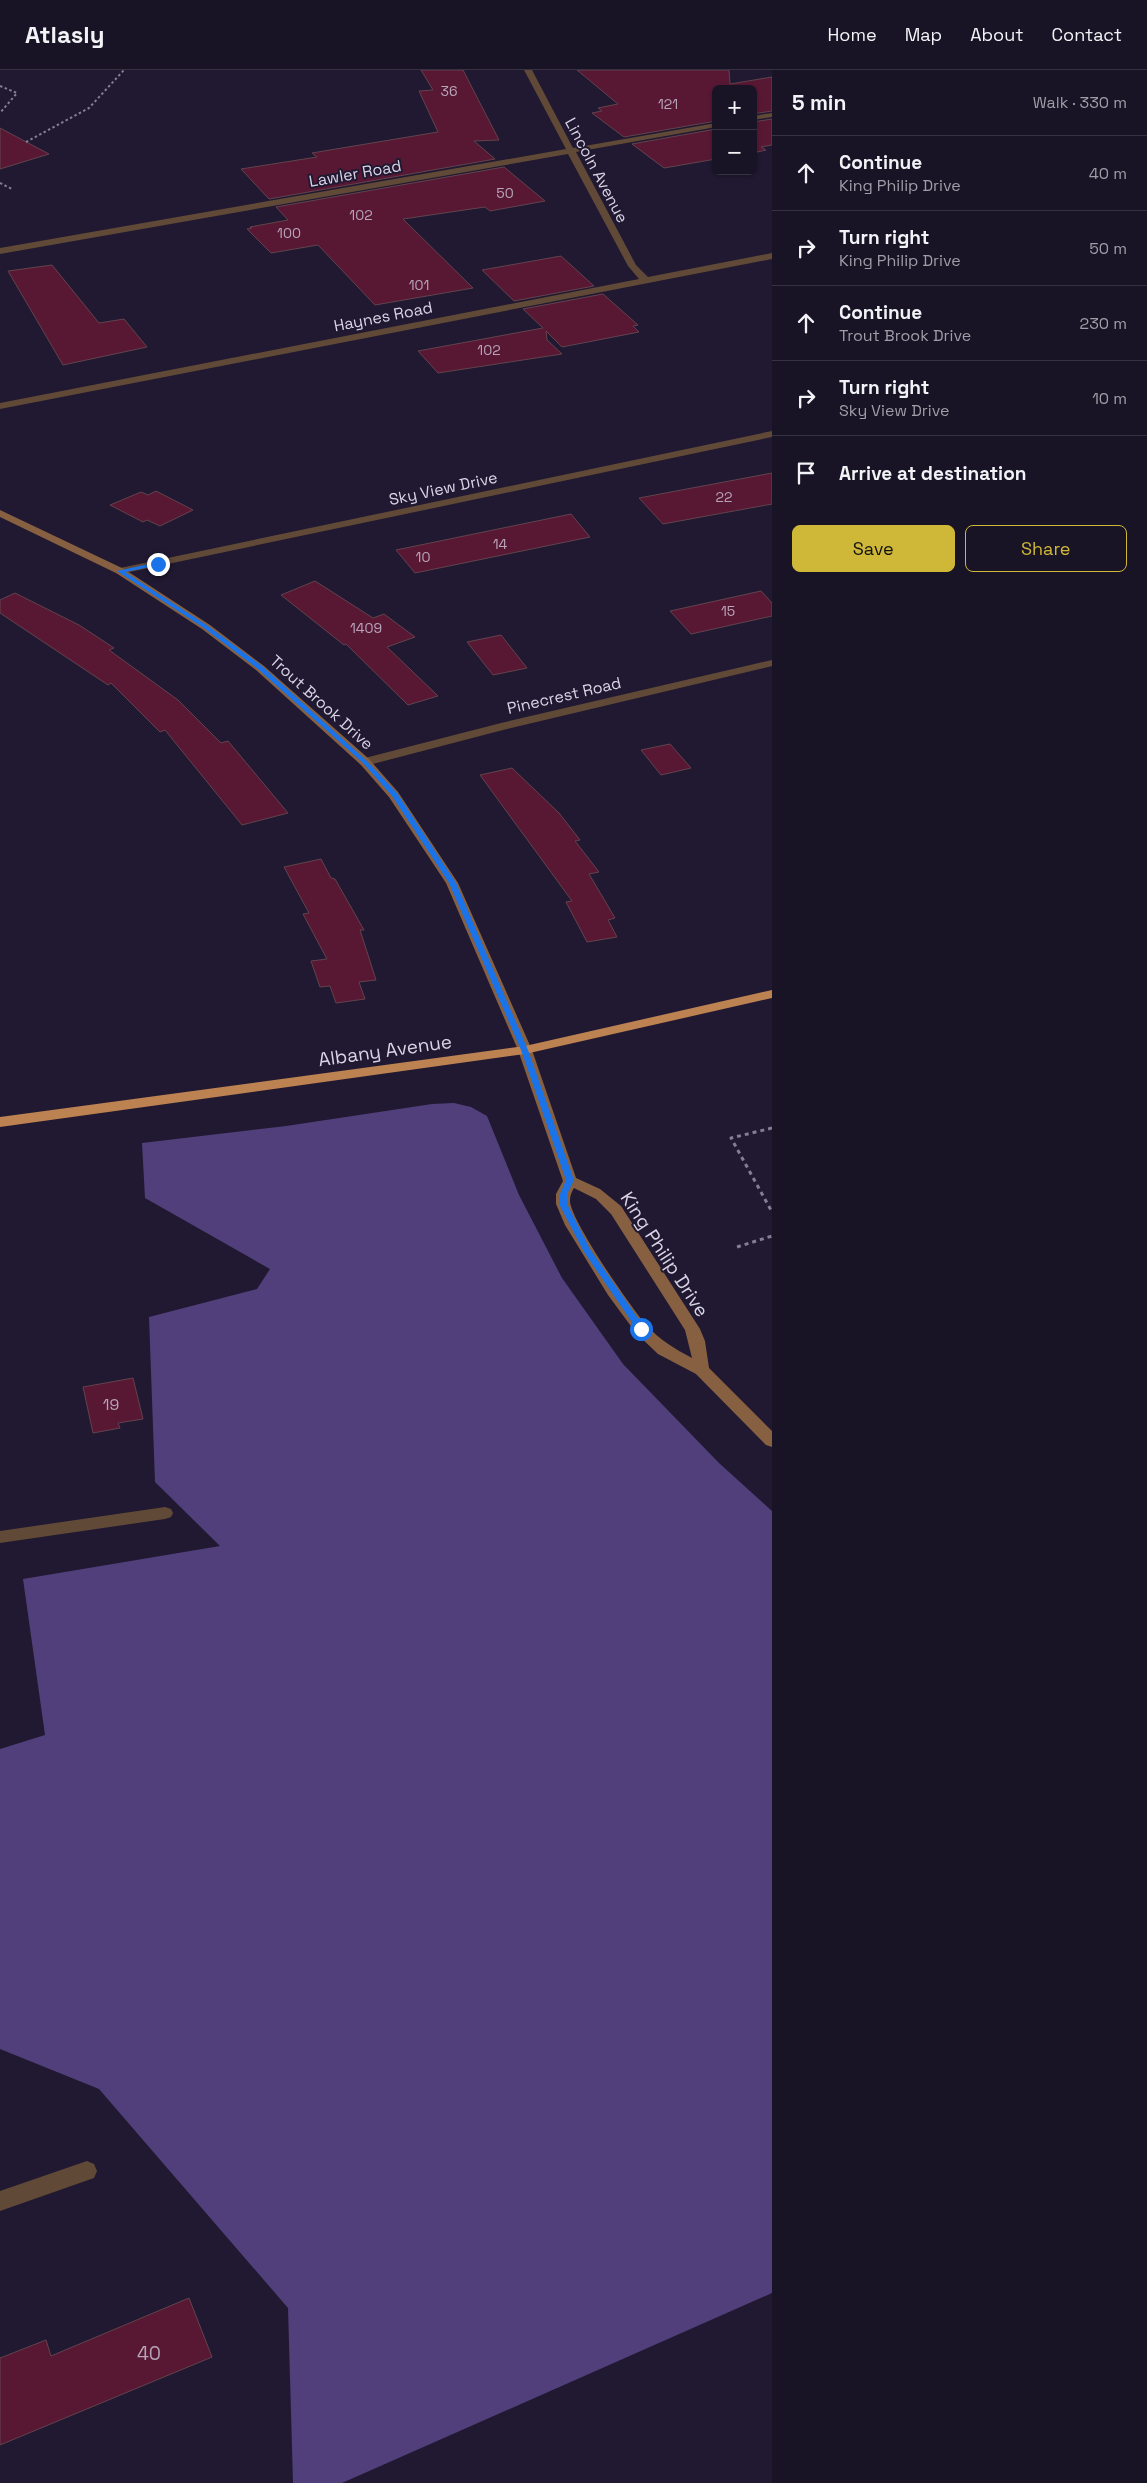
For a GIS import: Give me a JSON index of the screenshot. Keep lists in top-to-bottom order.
{
  "streets": {
    "highway": ["Albany Avenue"],
    "main road": ["Trout Brook Drive", "King Philip Drive"],
    "street": [
      "Lincoln Avenue",
      "Lawler Road",
      "Haynes Road",
      "Sky View Drive",
      "Pinecrest Road"
    ]
  },
  "crossings": [
    ["Lincoln Avenue", "Lawler Road"],
    ["Lincoln Avenue", "Haynes Road"],
    ["Sky View Drive", "Trout Brook Drive"],
    ["Pinecrest Road", "Trout Brook Drive"],
    ["Trout Brook Drive", "Albany Avenue"]
  ],
  "house_numbers": [
    "36",
    "121",
    "50",
    "102",
    "100",
    "101",
    "102",
    "22",
    "14",
    "10",
    "15",
    "1409",
    "19",
    "40"
  ],
  "page": {
    "header": "Atlasly",
    "nav": [
      "Home",
      "Map",
      "About",
      "Contact"
    ],
    "heading": ["5 min", "Walk · 330 m"],
    "map_buttons": ["+", "−"],
    "list": [
      ["Continue", "King Philip Drive", "40 m"],
      ["Turn right", "King Philip Drive", "50 m"],
      ["Continue", "Trout Brook Drive", "230 m"],
      ["Turn right", "Sky View Drive", "10 m"],
      "Arrive at destination"
    ],
    "buttons": ["Save", "Share"]
  }
}
